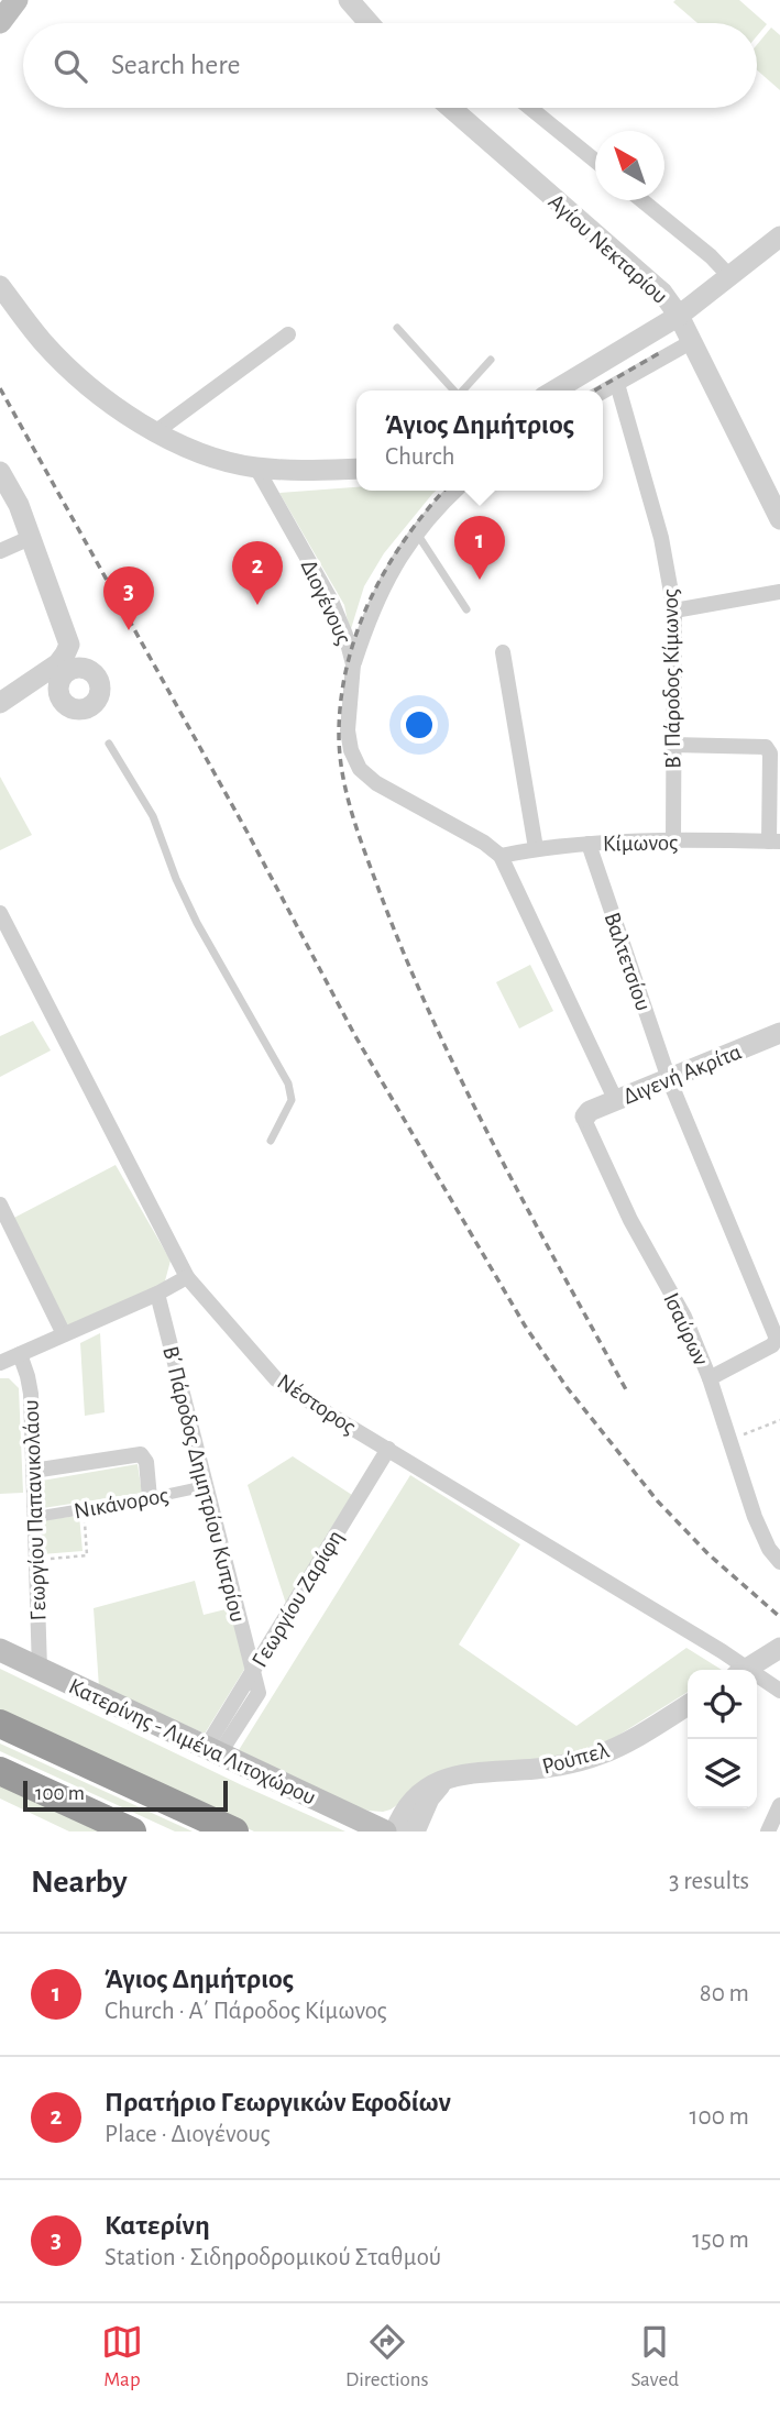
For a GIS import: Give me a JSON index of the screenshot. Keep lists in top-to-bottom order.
{
  "streets": {
    "main road": ["Κατερίνης - Λιμένα Λιτοχώρου"],
    "street": [
      "Αγίου Νεκταρίου",
      "Διογένους",
      "Β΄ Πάροδος Κίμωνος",
      "Κίμωνος",
      "Βαλτετσίου",
      "Διγενή Ακρίτα",
      "Ισαύρων",
      "Νέστορος",
      "Β΄ Πάροδος Δημητρίου Κυπρίου",
      "Νικάνορος",
      "Γεωργίου Παπανικολάου",
      "Γεωργίου Ζαρίφη",
      "Ρούπελ"
    ]
  },
  "crossings": [
    ["Διογένους", "Κίμωνος"],
    ["Β΄ Πάροδος Κίμωνος", "Κίμωνος"],
    ["Κίμωνος", "Βαλτετσίου"],
    ["Βαλτετσίου", "Διγενή Ακρίτα"],
    ["Βαλτετσίου", "Ισαύρων"],
    ["Διγενή Ακρίτα", "Ισαύρων"],
    ["Νέστορος", "Γεωργίου Ζαρίφη"],
    ["Β΄ Πάροδος Δημητρίου Κυπρίου", "Νικάνορος"],
    ["Β΄ Πάροδος Δημητρίου Κυπρίου", "Γεωργίου Ζαρίφη"],
    ["Νικάνορος", "Γεωργίου Παπανικολάου"],
    ["Γεωργίου Παπανικολάου", "Κατερίνης - Λιμένα Λιτοχώρου"],
    ["Γεωργίου Ζαρίφη", "Κατερίνης - Λιμένα Λιτοχώρου"]
  ],
  "scale_bar": "100 m",
  "north": "top left",
  "page": {
    "search": "Search here",
    "popup": ["Άγιος Δημήτριος", "Church"],
    "pins": ["1", "2", "3"],
    "scale": "100 m",
    "heading": ["Nearby", "3 results"],
    "list": [
      {
        "mark": "1",
        "name": "Άγιος Δημήτριος",
        "note": "Church · Α΄ Πάροδος Κίμωνος",
        "value": "80 m"
      },
      {
        "mark": "2",
        "name": "Πρατήριο Γεωργικών Εφοδίων",
        "note": "Place · Διογένους",
        "value": "100 m"
      },
      {
        "mark": "3",
        "name": "Κατερίνη",
        "note": "Station · Σιδηροδρομικού Σταθμού",
        "value": "150 m"
      }
    ],
    "nav": ["Map", "Directions", "Saved"]
  }
}
